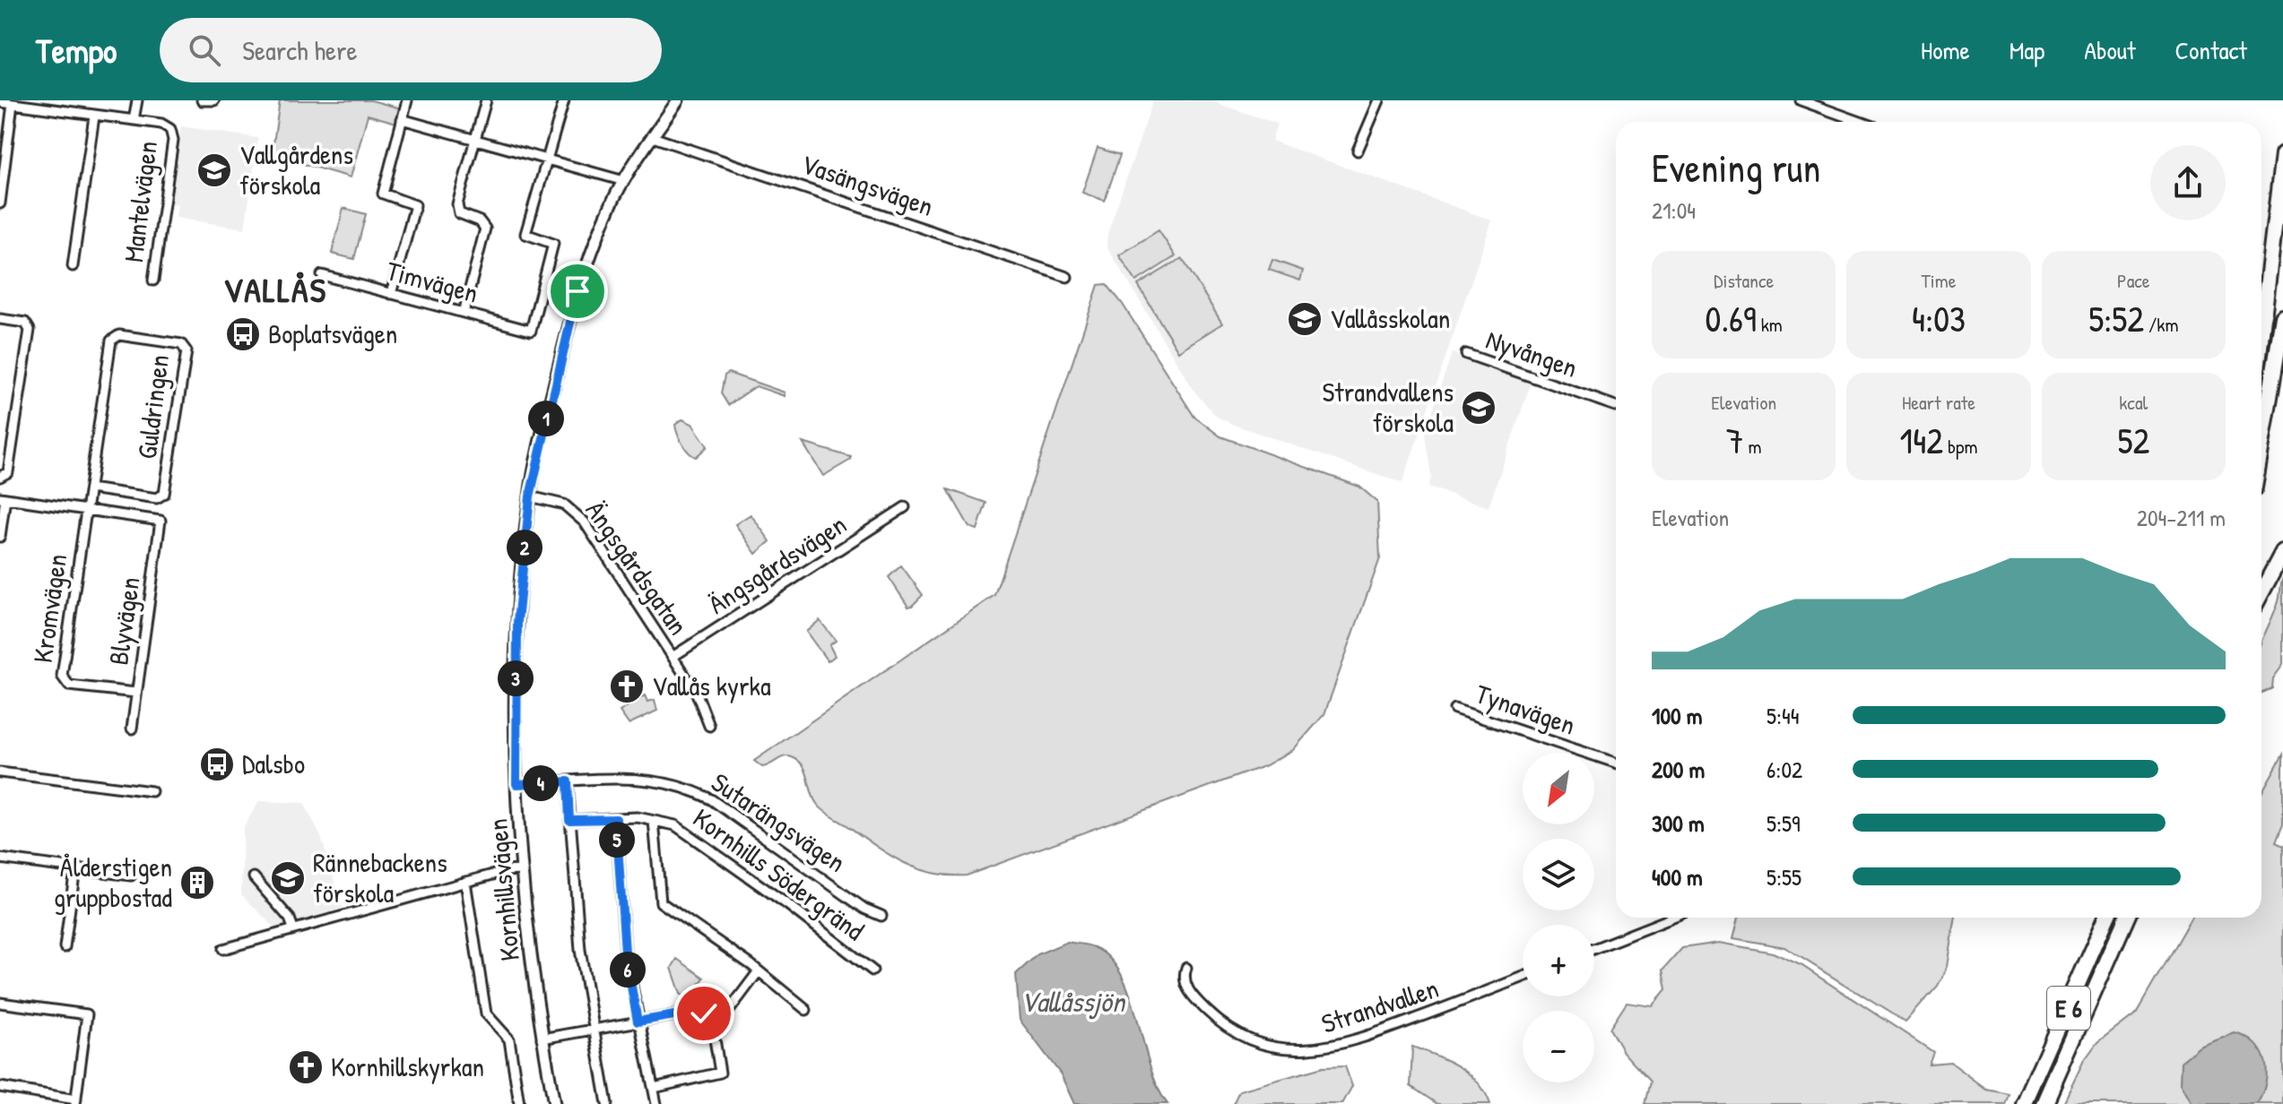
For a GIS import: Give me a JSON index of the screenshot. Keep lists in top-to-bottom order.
{
  "streets": {
    "highway": ["E 6"],
    "street": [
      "Vasängsvägen",
      "Mantelvägen",
      "Timvägen",
      "Nyvången",
      "Guldringen",
      "Ängsgårdsvägen",
      "Ängsgårdsgatan",
      "Kromvägen",
      "Blyvägen",
      "Tynavägen",
      "Sutarängsvägen",
      "Kornhills Södergränd",
      "Kornhillsvägen",
      "Strandvallen"
    ]
  },
  "crossings": [
    ["Vasängsvägen", "Kornhillsvägen"],
    ["Guldringen", "Kromvägen"],
    ["Guldringen", "Blyvägen"],
    ["Ängsgårdsvägen", "Ängsgårdsgatan"],
    ["Ängsgårdsgatan", "Kornhillsvägen"],
    ["Kromvägen", "Blyvägen"],
    ["Sutarängsvägen", "Kornhillsvägen"]
  ],
  "districts": ["VALLÅS"],
  "water": ["Vallåssjön"],
  "places": {
    "school or university": [
      "Vallgårdens förskola",
      "Vallåsskolan",
      "Strandvallens förskola",
      "Rännebackens förskola"
    ],
    "bus stop": ["Boplatsvägen", "Dalsbo"],
    "church": ["Vallås kyrka", "Kornhillskyrkan"],
    "building": ["Ålderstigen gruppbostad"]
  },
  "north": "bottom left",
  "page": {
    "header": "Tempo",
    "search": "Search here",
    "nav": [
      "Home",
      "Map",
      "About",
      "Contact"
    ],
    "heading": ["Evening run", "21:04"],
    "stats": [
      ["Distance", "0.69 km"],
      ["Time", "4:03"],
      ["Pace", "5:52 /km"],
      ["Elevation", "7 m"],
      ["Heart rate", "142 bpm"],
      ["kcal", "52"]
    ],
    "pins": [
      "1",
      "2",
      "3",
      "4",
      "5",
      "6"
    ],
    "chart": ["Elevation", "204–211 m"],
    "list": [
      {
        "name": "100 m",
        "note": "5:44"
      },
      {
        "name": "200 m",
        "note": "6:02"
      },
      {
        "name": "300 m",
        "note": "5:59"
      },
      {
        "name": "400 m",
        "note": "5:55"
      }
    ],
    "map_buttons": ["+", "−"]
  }
}
